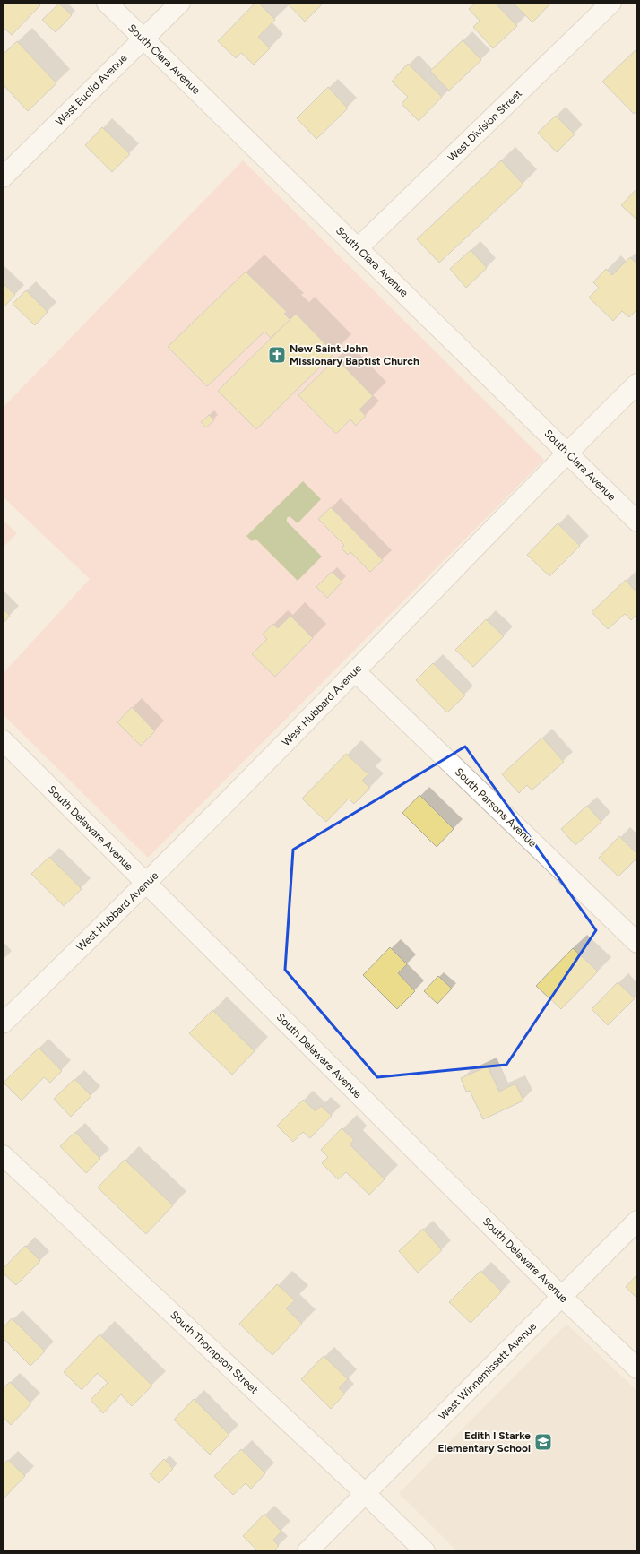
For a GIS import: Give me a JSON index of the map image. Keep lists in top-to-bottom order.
{
  "streets": {
    "street": [
      "South Clara Avenue",
      "West Euclid Avenue",
      "West Division Street",
      "West Hubbard Avenue",
      "South Parsons Avenue",
      "South Delaware Avenue",
      "South Thompson Street",
      "West Winnemissett Avenue"
    ]
  },
  "crossings": [
    ["South Clara Avenue", "West Euclid Avenue"],
    ["South Clara Avenue", "West Division Street"],
    ["South Clara Avenue", "West Hubbard Avenue"],
    ["West Hubbard Avenue", "South Parsons Avenue"],
    ["West Hubbard Avenue", "South Delaware Avenue"],
    ["South Delaware Avenue", "West Winnemissett Avenue"],
    ["South Thompson Street", "West Winnemissett Avenue"]
  ],
  "places": {
    "church": ["New Saint John Missionary Baptist Church"],
    "school or university": ["Edith I Starke Elementary School"]
  }
}
